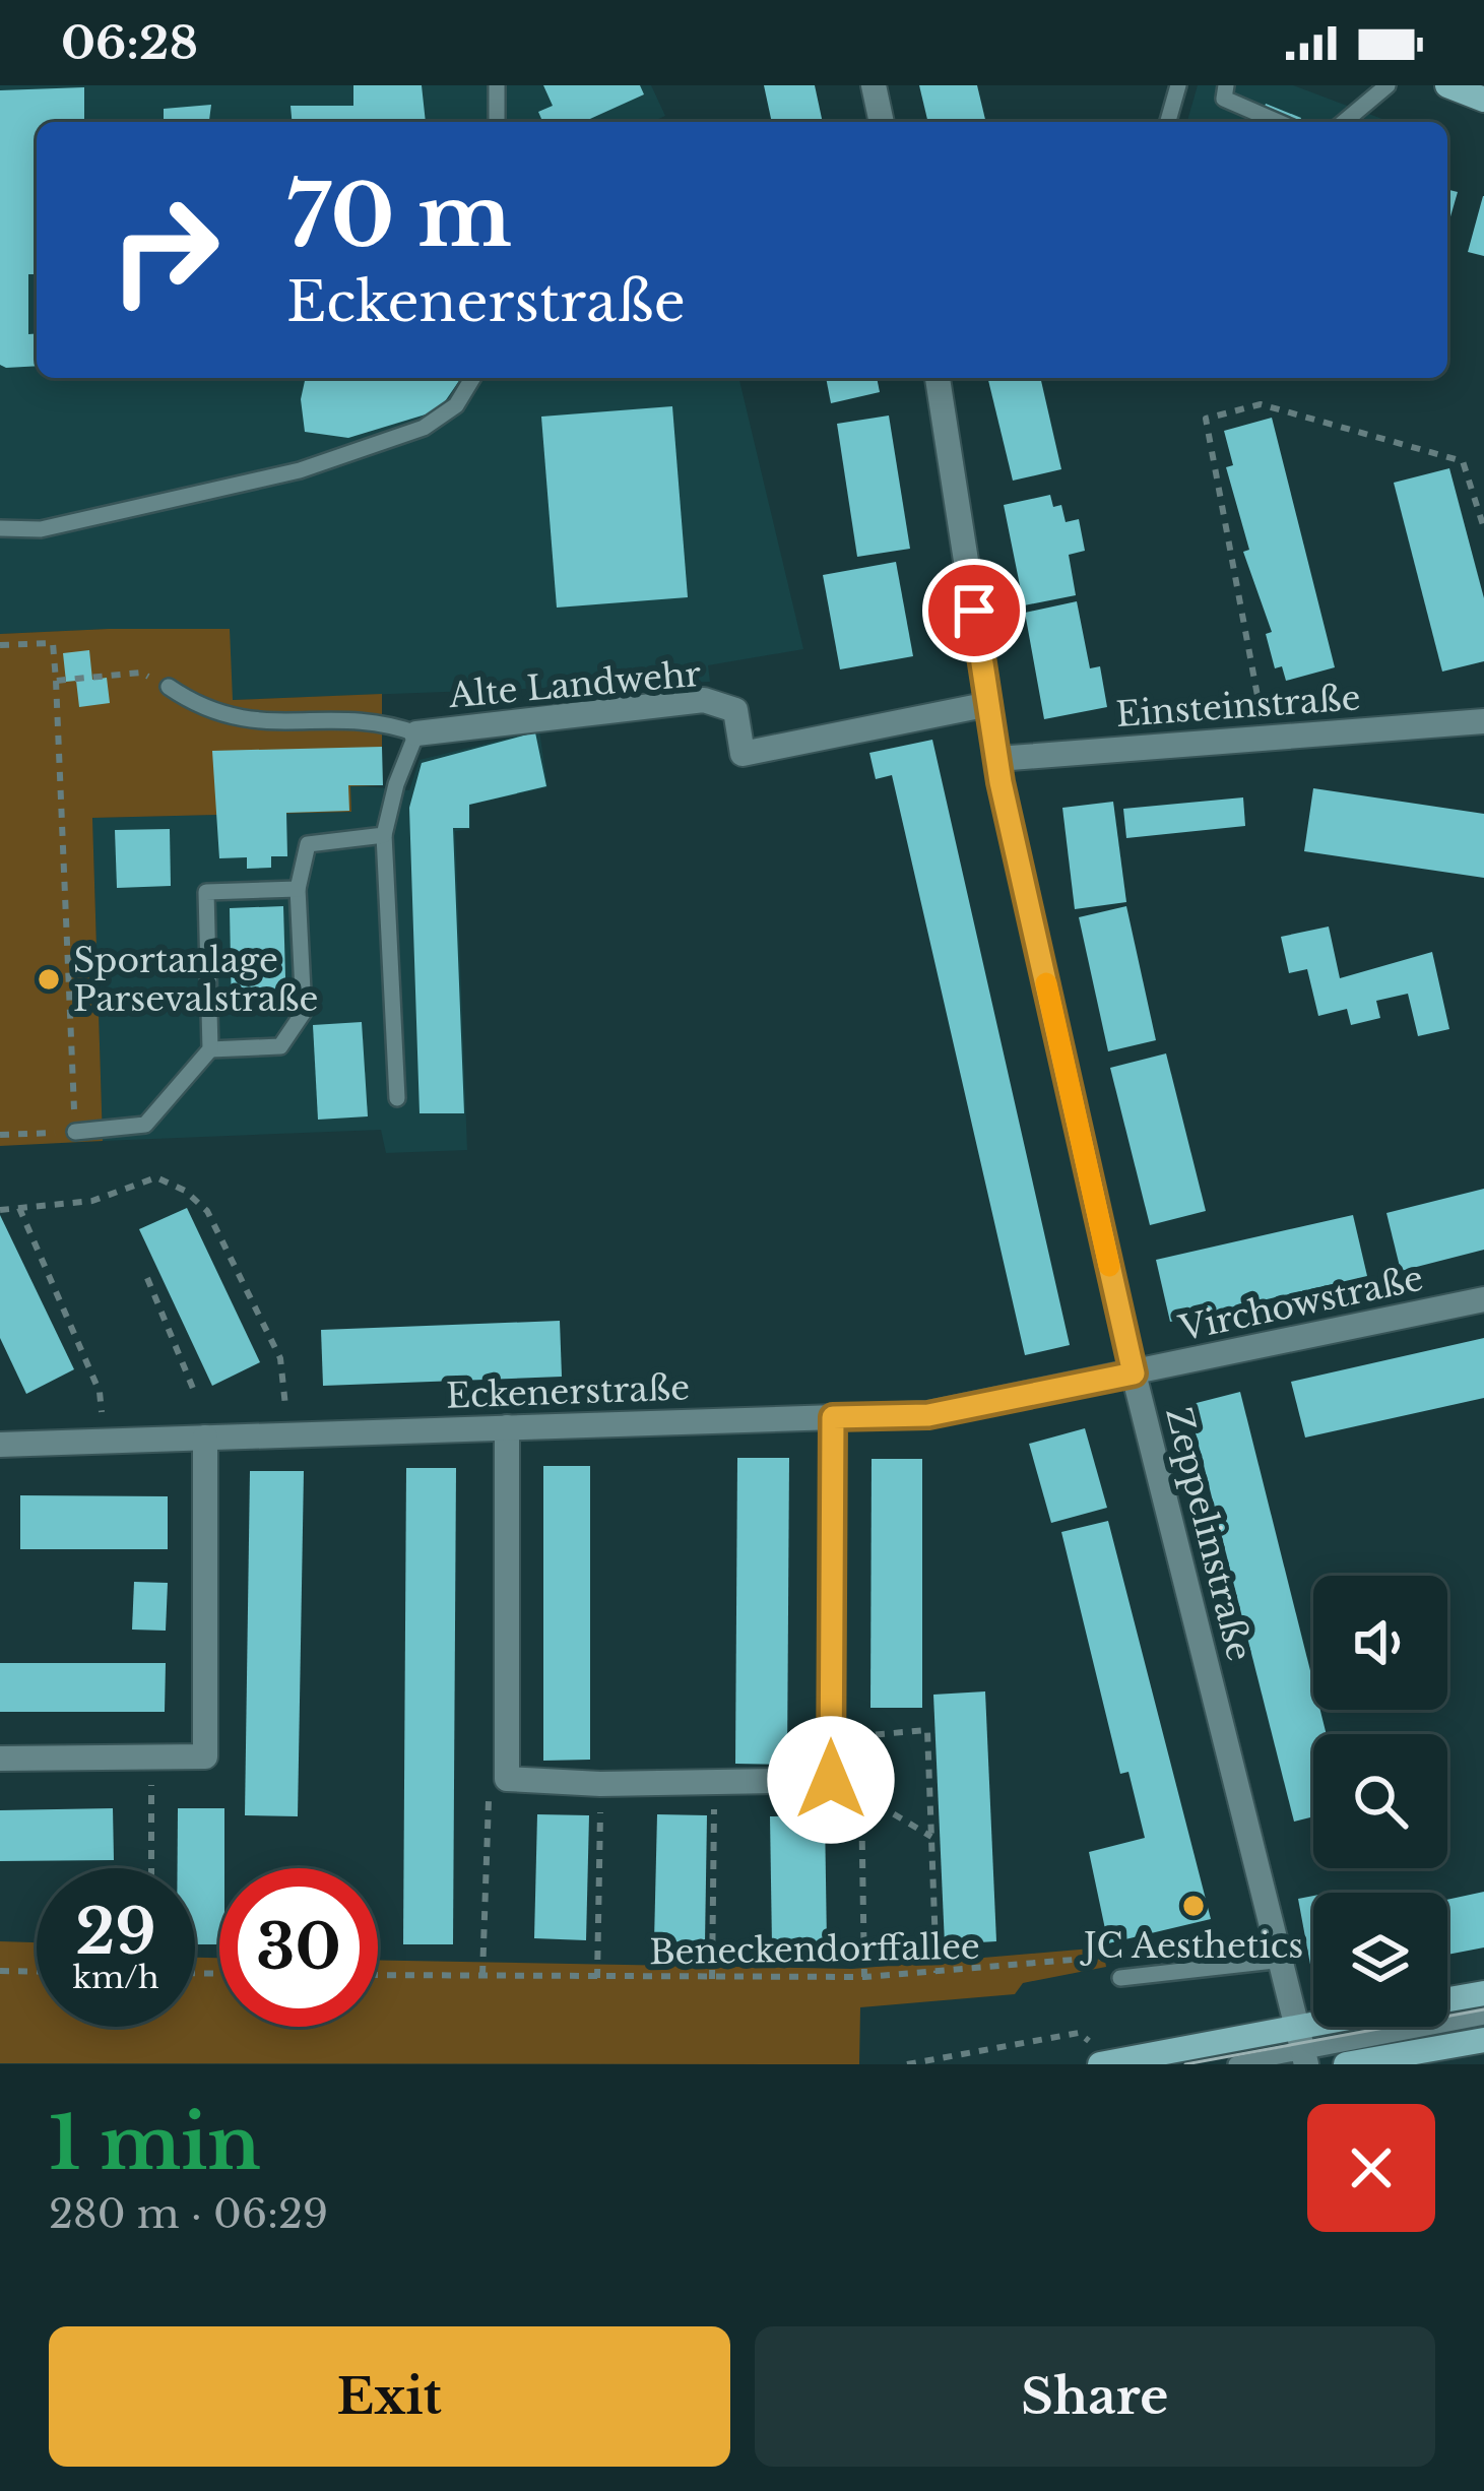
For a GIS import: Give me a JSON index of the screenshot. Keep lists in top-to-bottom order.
{
  "streets": {
    "street": [
      "Alte Landwehr",
      "Einsteinstraße",
      "Virchowstraße",
      "Eckenerstraße",
      "Zeppelinstraße"
    ],
    "path": ["Beneckendorffallee"]
  },
  "crossings": [
    ["Alte Landwehr", "Zeppelinstraße"],
    ["Einsteinstraße", "Zeppelinstraße"],
    ["Virchowstraße", "Eckenerstraße"],
    ["Virchowstraße", "Zeppelinstraße"],
    ["Eckenerstraße", "Zeppelinstraße"]
  ],
  "places": ["Sportanlage Parsevalstraße", "JC Aesthetics"],
  "page": {
    "status": "06:28",
    "turn": ["70 m", "Eckenerstraße"],
    "speed": "29 km/h",
    "limit": "30",
    "heading": ["1 min", "280 m · 06:29"],
    "buttons": ["Exit", "Share"]
  }
}
